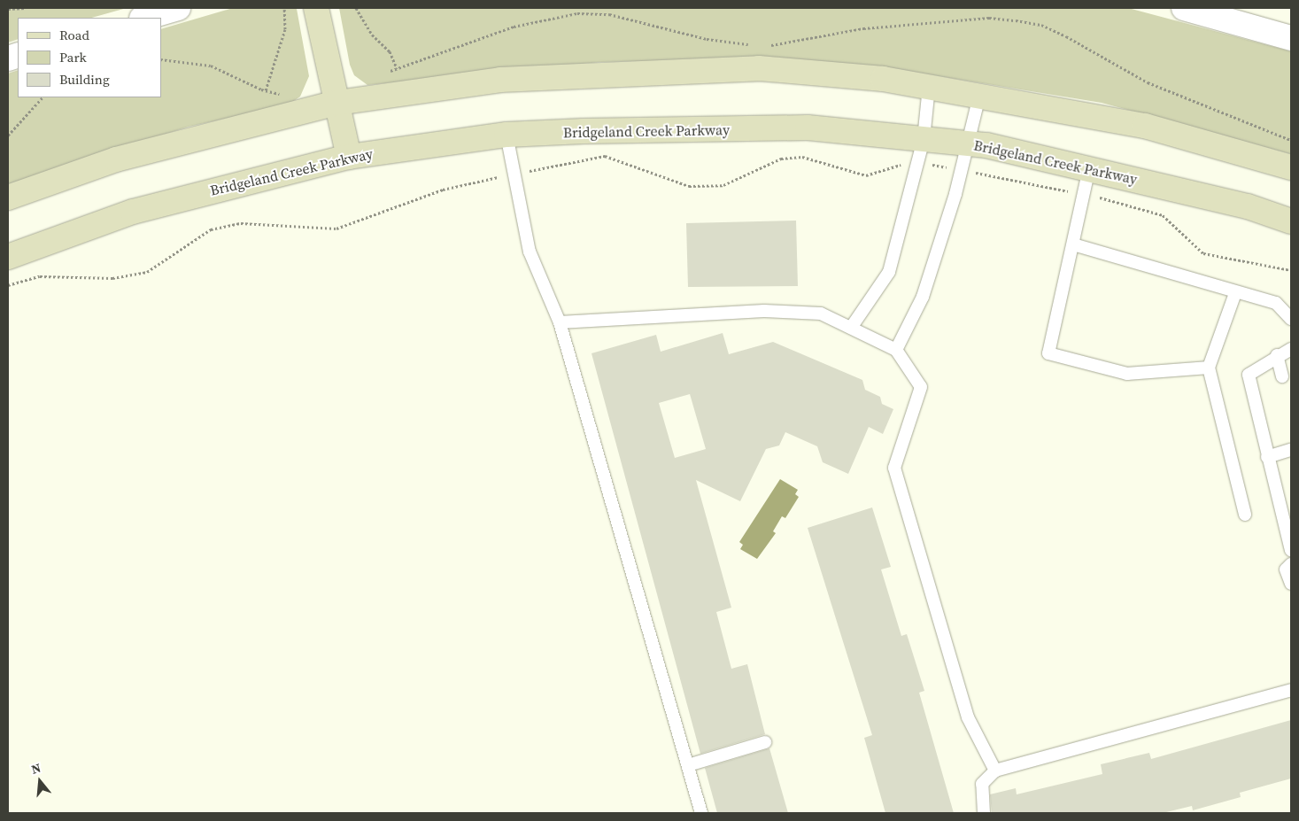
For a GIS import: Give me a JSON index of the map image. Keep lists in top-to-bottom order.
{
  "streets": {
    "main road": ["Bridgeland Creek Parkway"]
  },
  "legend": ["Road", "Park", "Building"],
  "north": "top"
}
